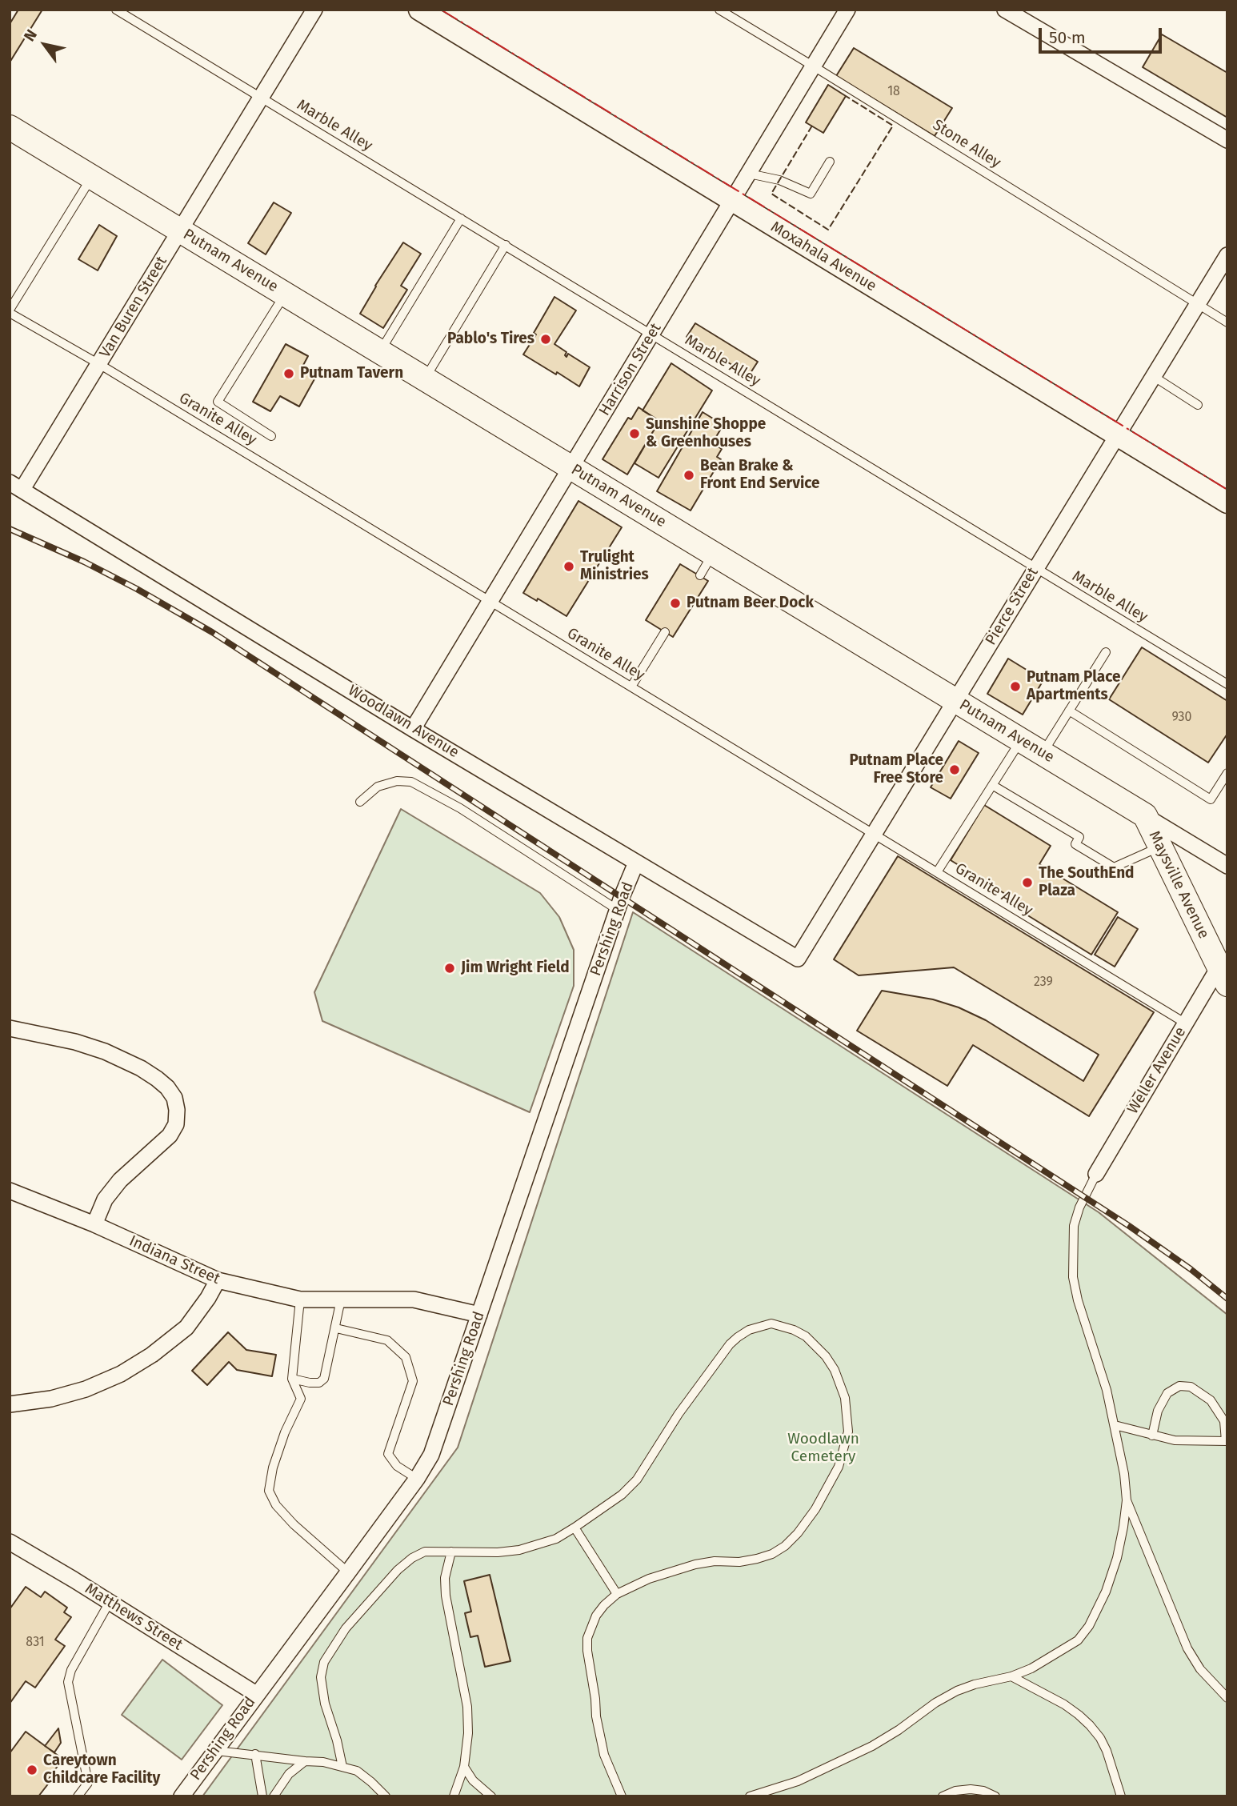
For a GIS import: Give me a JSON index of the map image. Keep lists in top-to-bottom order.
{
  "streets": {
    "main road": ["Putnam Avenue", "Maysville Avenue"],
    "street": [
      "Moxahala Avenue",
      "Van Buren Street",
      "Harrison Street",
      "Pierce Street",
      "Woodlawn Avenue",
      "Pershing Road",
      "Weller Avenue",
      "Indiana Street",
      "Matthews Street"
    ],
    "lane": ["Marble Alley", "Stone Alley", "Granite Alley"]
  },
  "crossings": [
    ["Marble Alley", "Van Buren Street"],
    ["Marble Alley", "Harrison Street"],
    ["Marble Alley", "Pierce Street"],
    ["Stone Alley", "Harrison Street"],
    ["Stone Alley", "Pierce Street"],
    ["Moxahala Avenue", "Harrison Street"],
    ["Moxahala Avenue", "Pierce Street"],
    ["Putnam Avenue", "Van Buren Street"],
    ["Putnam Avenue", "Harrison Street"],
    ["Putnam Avenue", "Pierce Street"],
    ["Putnam Avenue", "Maysville Avenue"],
    ["Van Buren Street", "Granite Alley"],
    ["Van Buren Street", "Woodlawn Avenue"],
    ["Harrison Street", "Granite Alley"],
    ["Harrison Street", "Woodlawn Avenue"],
    ["Granite Alley", "Pierce Street"],
    ["Granite Alley", "Weller Avenue"],
    ["Pierce Street", "Woodlawn Avenue"],
    ["Woodlawn Avenue", "Pershing Road"],
    ["Maysville Avenue", "Weller Avenue"],
    ["Pershing Road", "Indiana Street"],
    ["Pershing Road", "Matthews Street"]
  ],
  "parks": ["Woodlawn Cemetery"],
  "places": [
    "Pablo's Tires",
    "Putnam Tavern",
    "Sunshine Shoppe & Greenhouses",
    "Bean Brake & Front End Service",
    "Trulight Ministries",
    "Putnam Beer Dock",
    "Putnam Place Apartments",
    "Putnam Place Free Store",
    "The SouthEnd Plaza",
    "Jim Wright Field",
    "Careytown Childcare Facility"
  ],
  "house_numbers": [
    "18",
    "930",
    "239",
    "831"
  ],
  "scale_bar": "50 m",
  "north": "top left"
}
